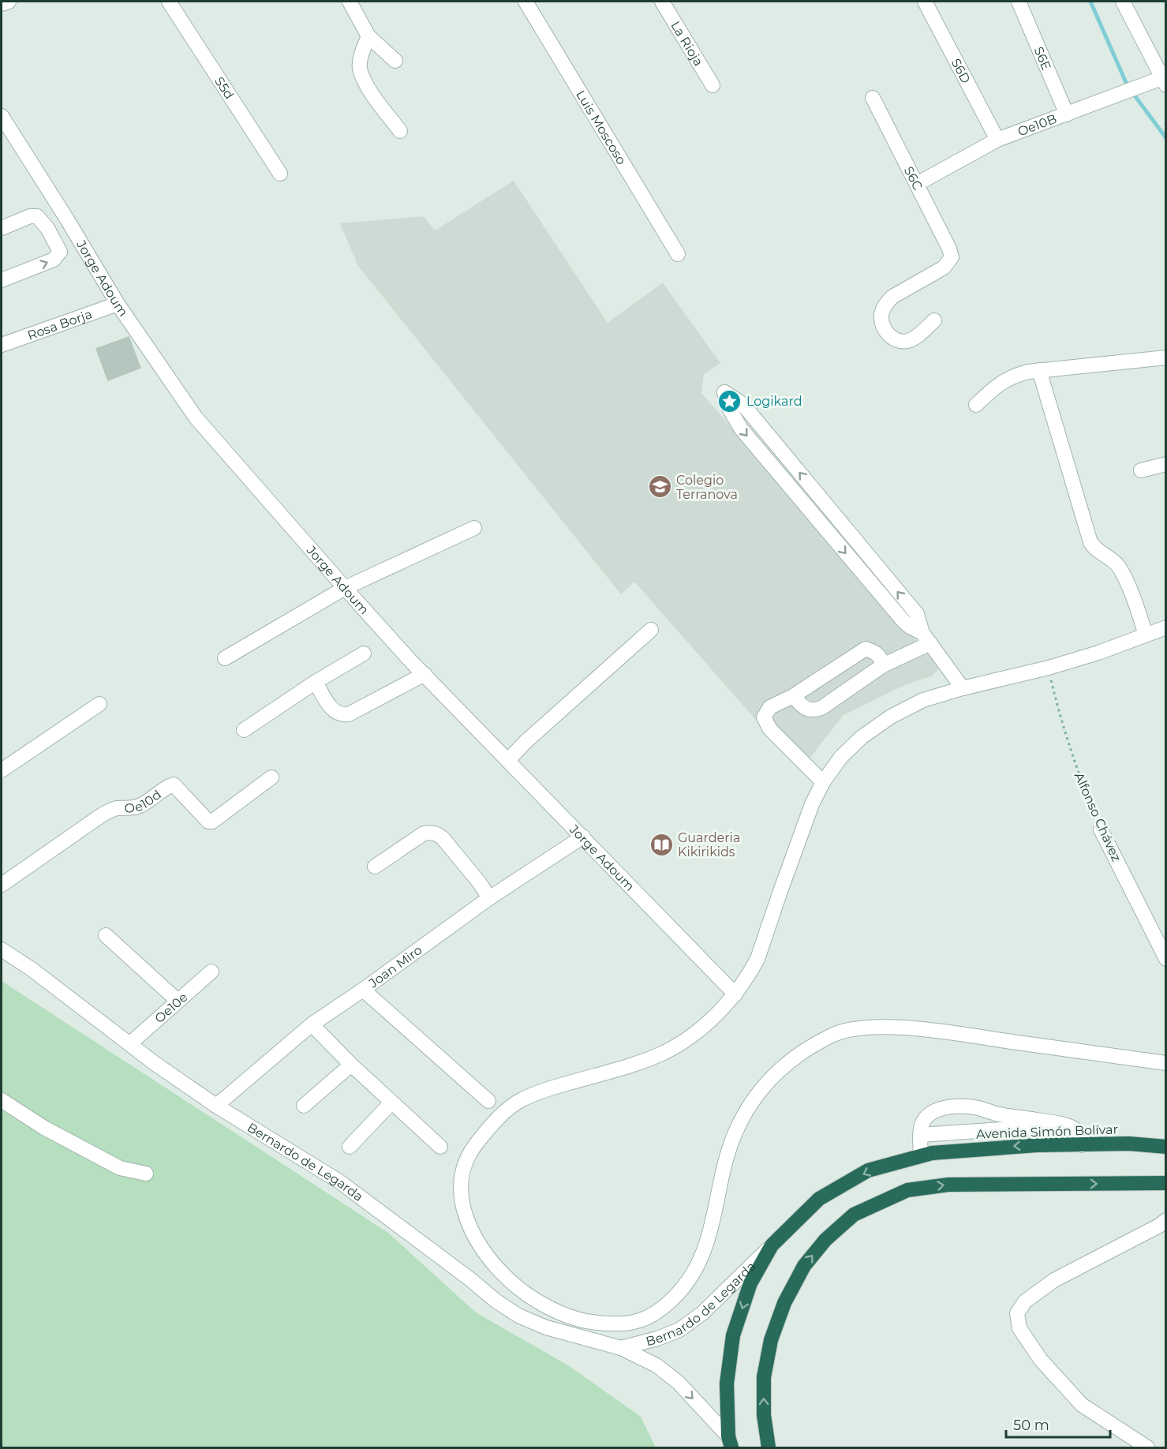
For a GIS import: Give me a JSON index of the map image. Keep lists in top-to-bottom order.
{
  "streets": {
    "highway": ["Avenida Simón Bolívar"],
    "street": [
      "La Rioja",
      "S6E",
      "S6D",
      "S5d",
      "Oe10B",
      "Luis Moscoso",
      "S6C",
      "Jorge Adoum",
      "Rosa Borja",
      "Oe10d",
      "Alfonso Chávez",
      "Joan Miro",
      "Oe10e",
      "Bernardo de Legarda"
    ]
  },
  "crossings": [
    ["S6E", "Oe10B"],
    ["S6D", "Oe10B"],
    ["Oe10B", "S6C"],
    ["Jorge Adoum", "Rosa Borja"],
    ["Jorge Adoum", "Joan Miro"],
    ["Joan Miro", "Bernardo de Legarda"],
    ["Oe10e", "Bernardo de Legarda"],
    ["Avenida Simón Bolívar", "Bernardo de Legarda"]
  ],
  "one_way": ["Avenida Simón Bolívar"],
  "places": {
    "place": ["Logikard"],
    "school or university": ["Colegio Terranova"],
    "library": ["Guarderia Kikirikids"]
  },
  "scale_bar": "50 m"
}
